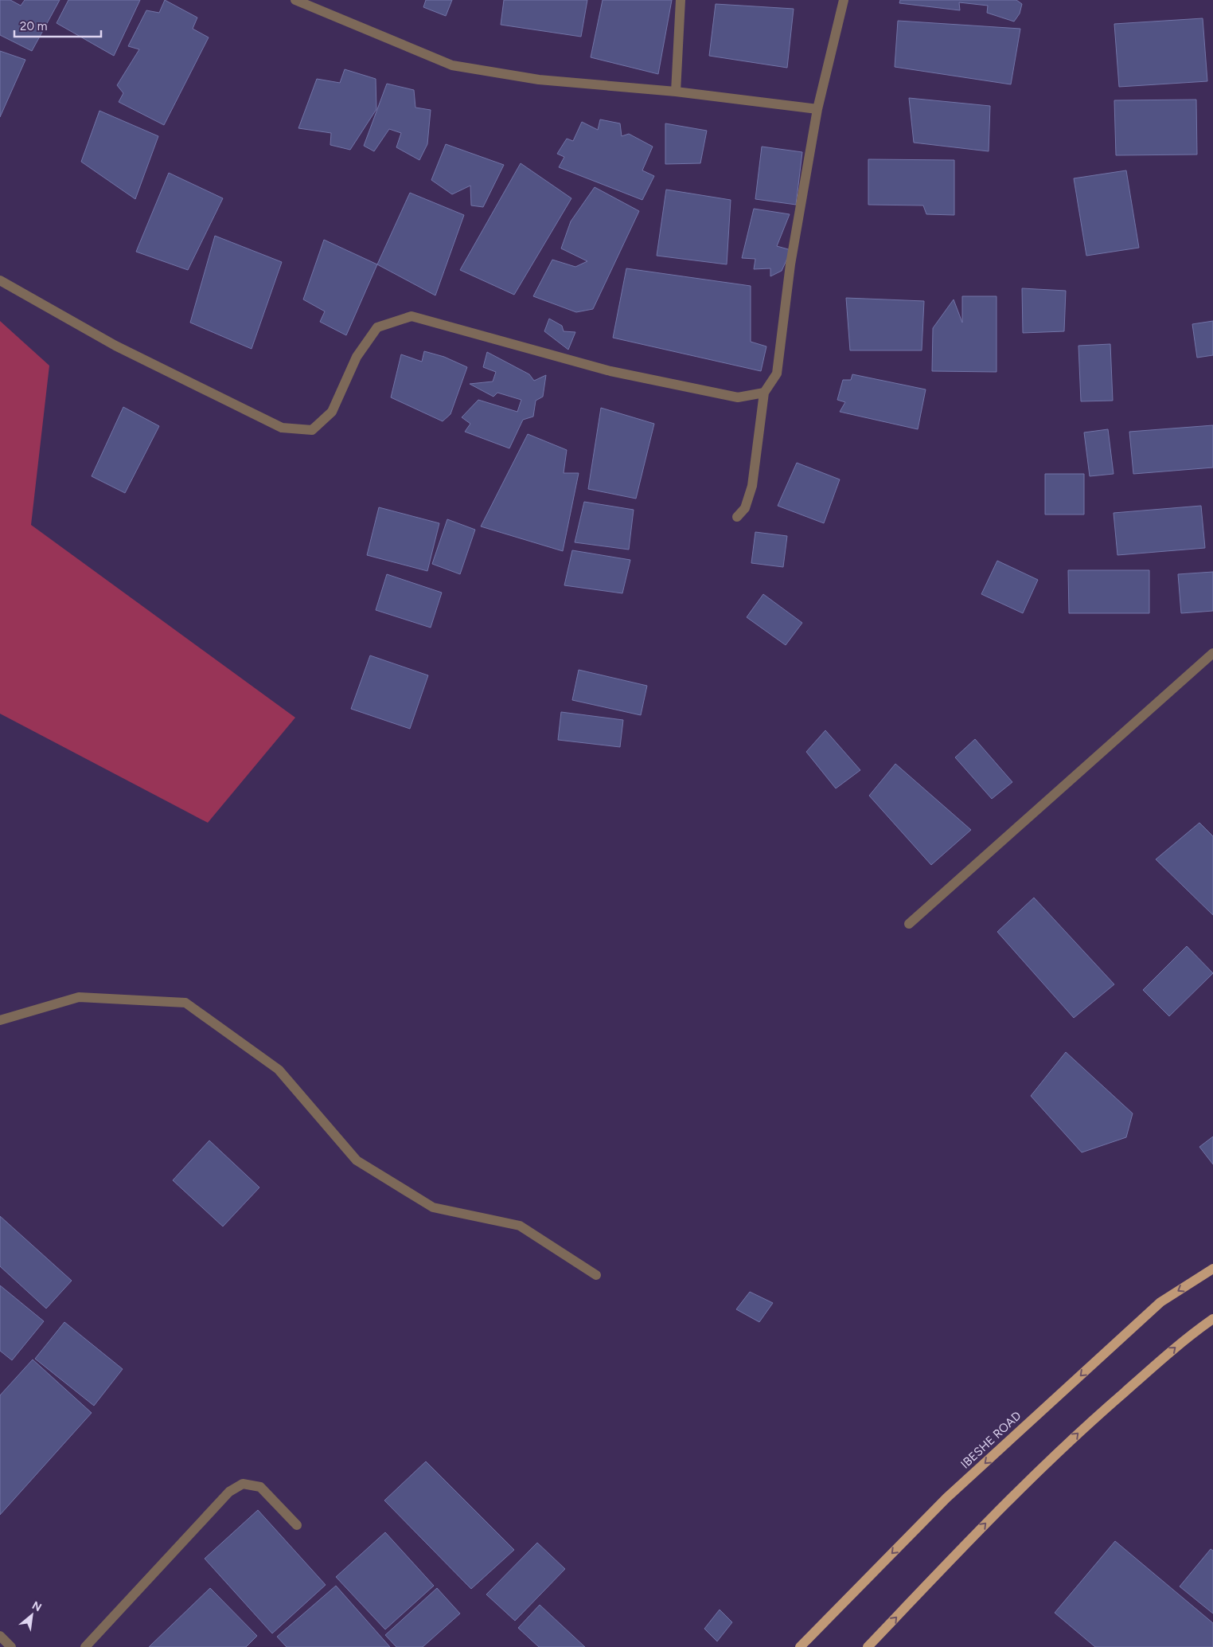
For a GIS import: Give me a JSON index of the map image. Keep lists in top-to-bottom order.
{
  "streets": {
    "main road": ["IBESHE ROAD"]
  },
  "scale_bar": "20 m",
  "north": "top right"
}
